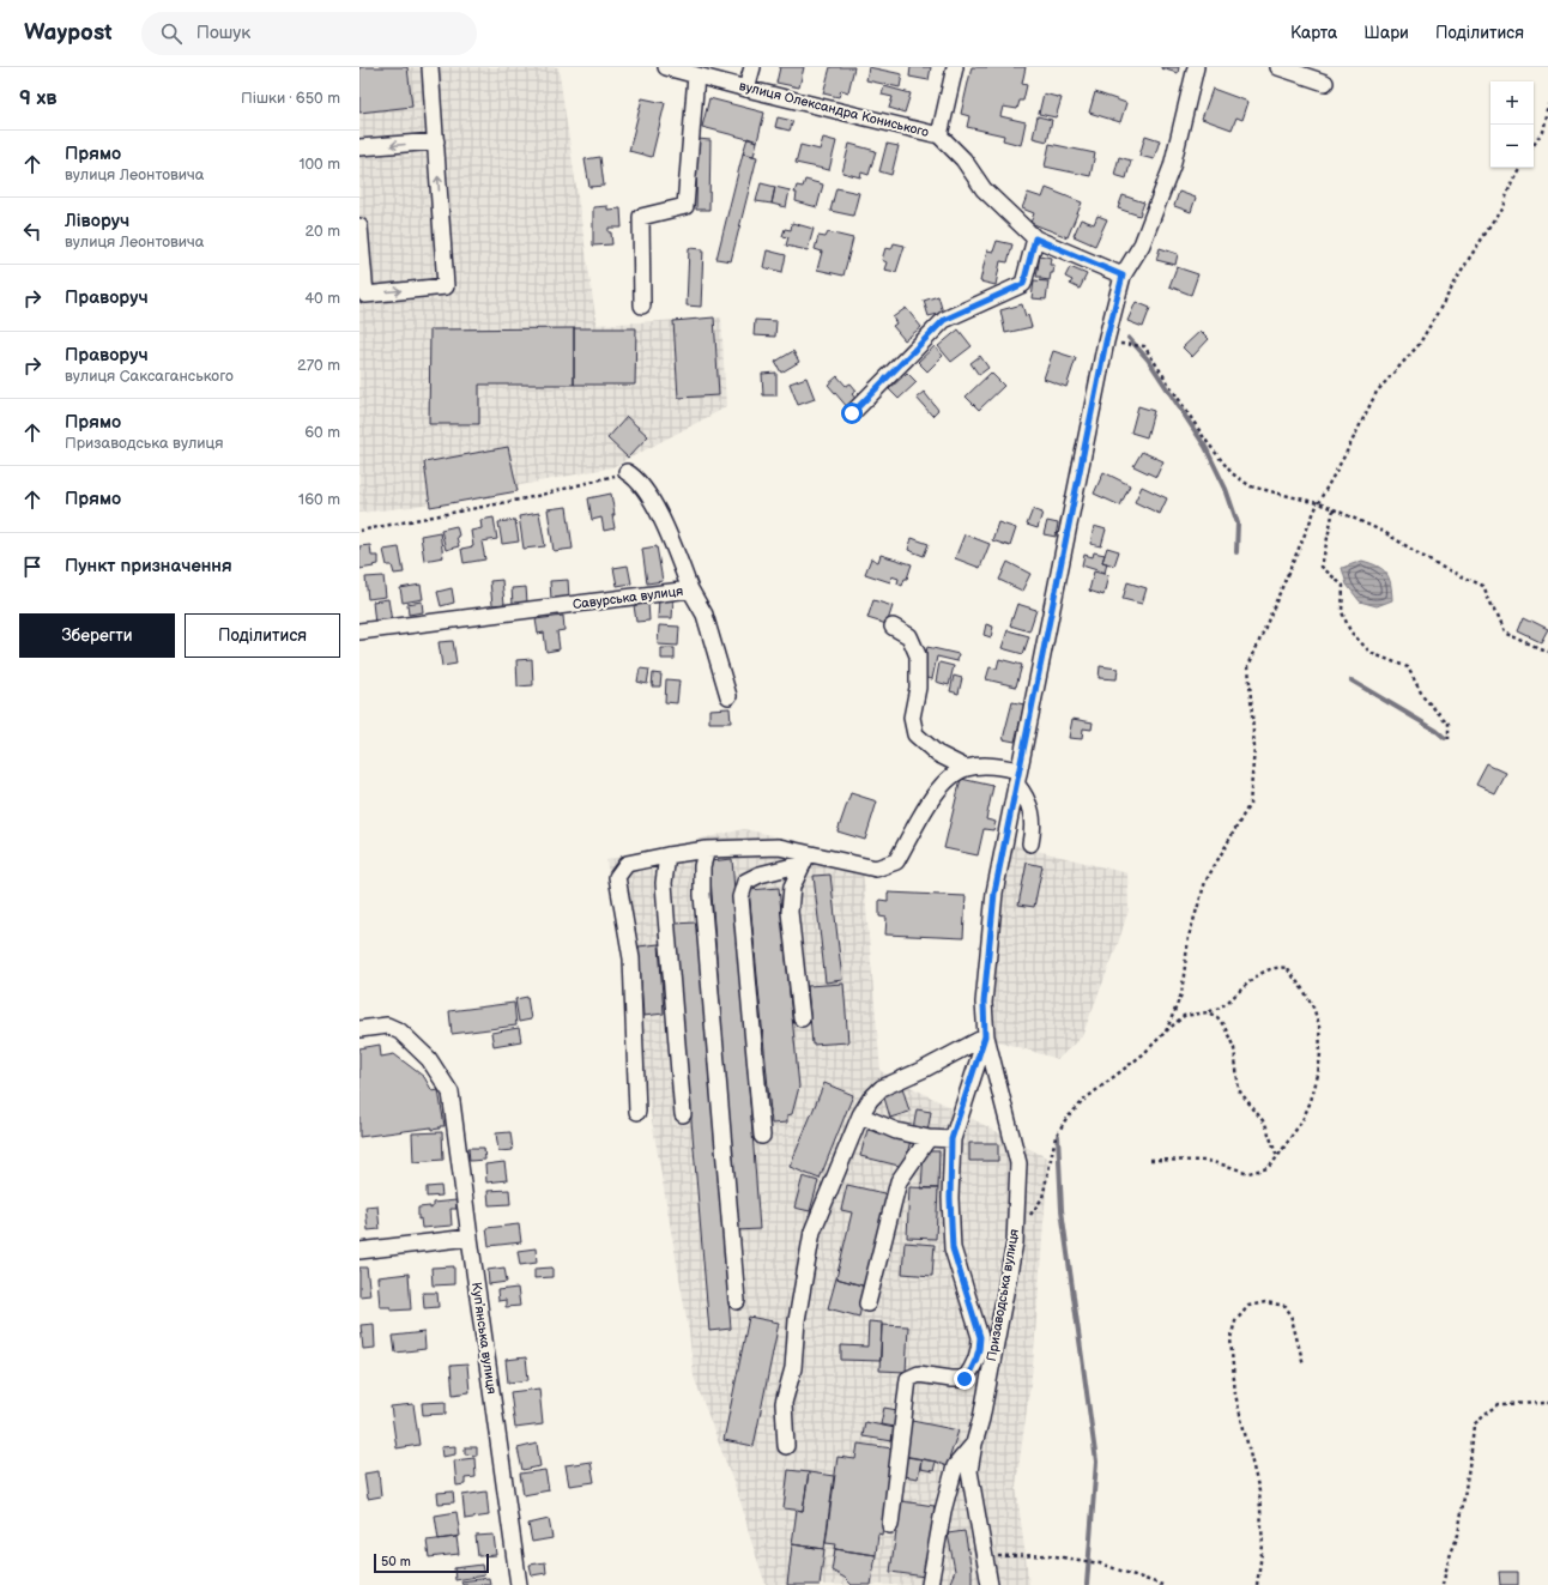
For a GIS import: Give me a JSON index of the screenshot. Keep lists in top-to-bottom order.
{
  "streets": {
    "street": [
      "вулиця Олександра Кониського",
      "Савурська вулиця",
      "Призаводська вулиця",
      "Купʼянська вулиця"
    ]
  },
  "crossings": [
    ["вулиця Олександра Кониського", "Призаводська вулиця"]
  ],
  "scale_bar": "50 m",
  "page": {
    "header": "Waypost",
    "search": "Пошук",
    "nav": ["Карта", "Шари", "Поділитися"],
    "heading": ["9 хв", "Пішки · 650 m"],
    "map_buttons": ["+", "−"],
    "list": [
      ["Прямо", "вулиця Леонтовича", "100 m"],
      ["Ліворуч", "вулиця Леонтовича", "20 m"],
      ["Праворуч", "40 m"],
      ["Праворуч", "вулиця Саксаганського", "270 m"],
      ["Прямо", "Призаводська вулиця", "60 m"],
      ["Прямо", "160 m"],
      "Пункт призначення"
    ],
    "buttons": ["Зберегти", "Поділитися"],
    "scale": "50 m"
  }
}
